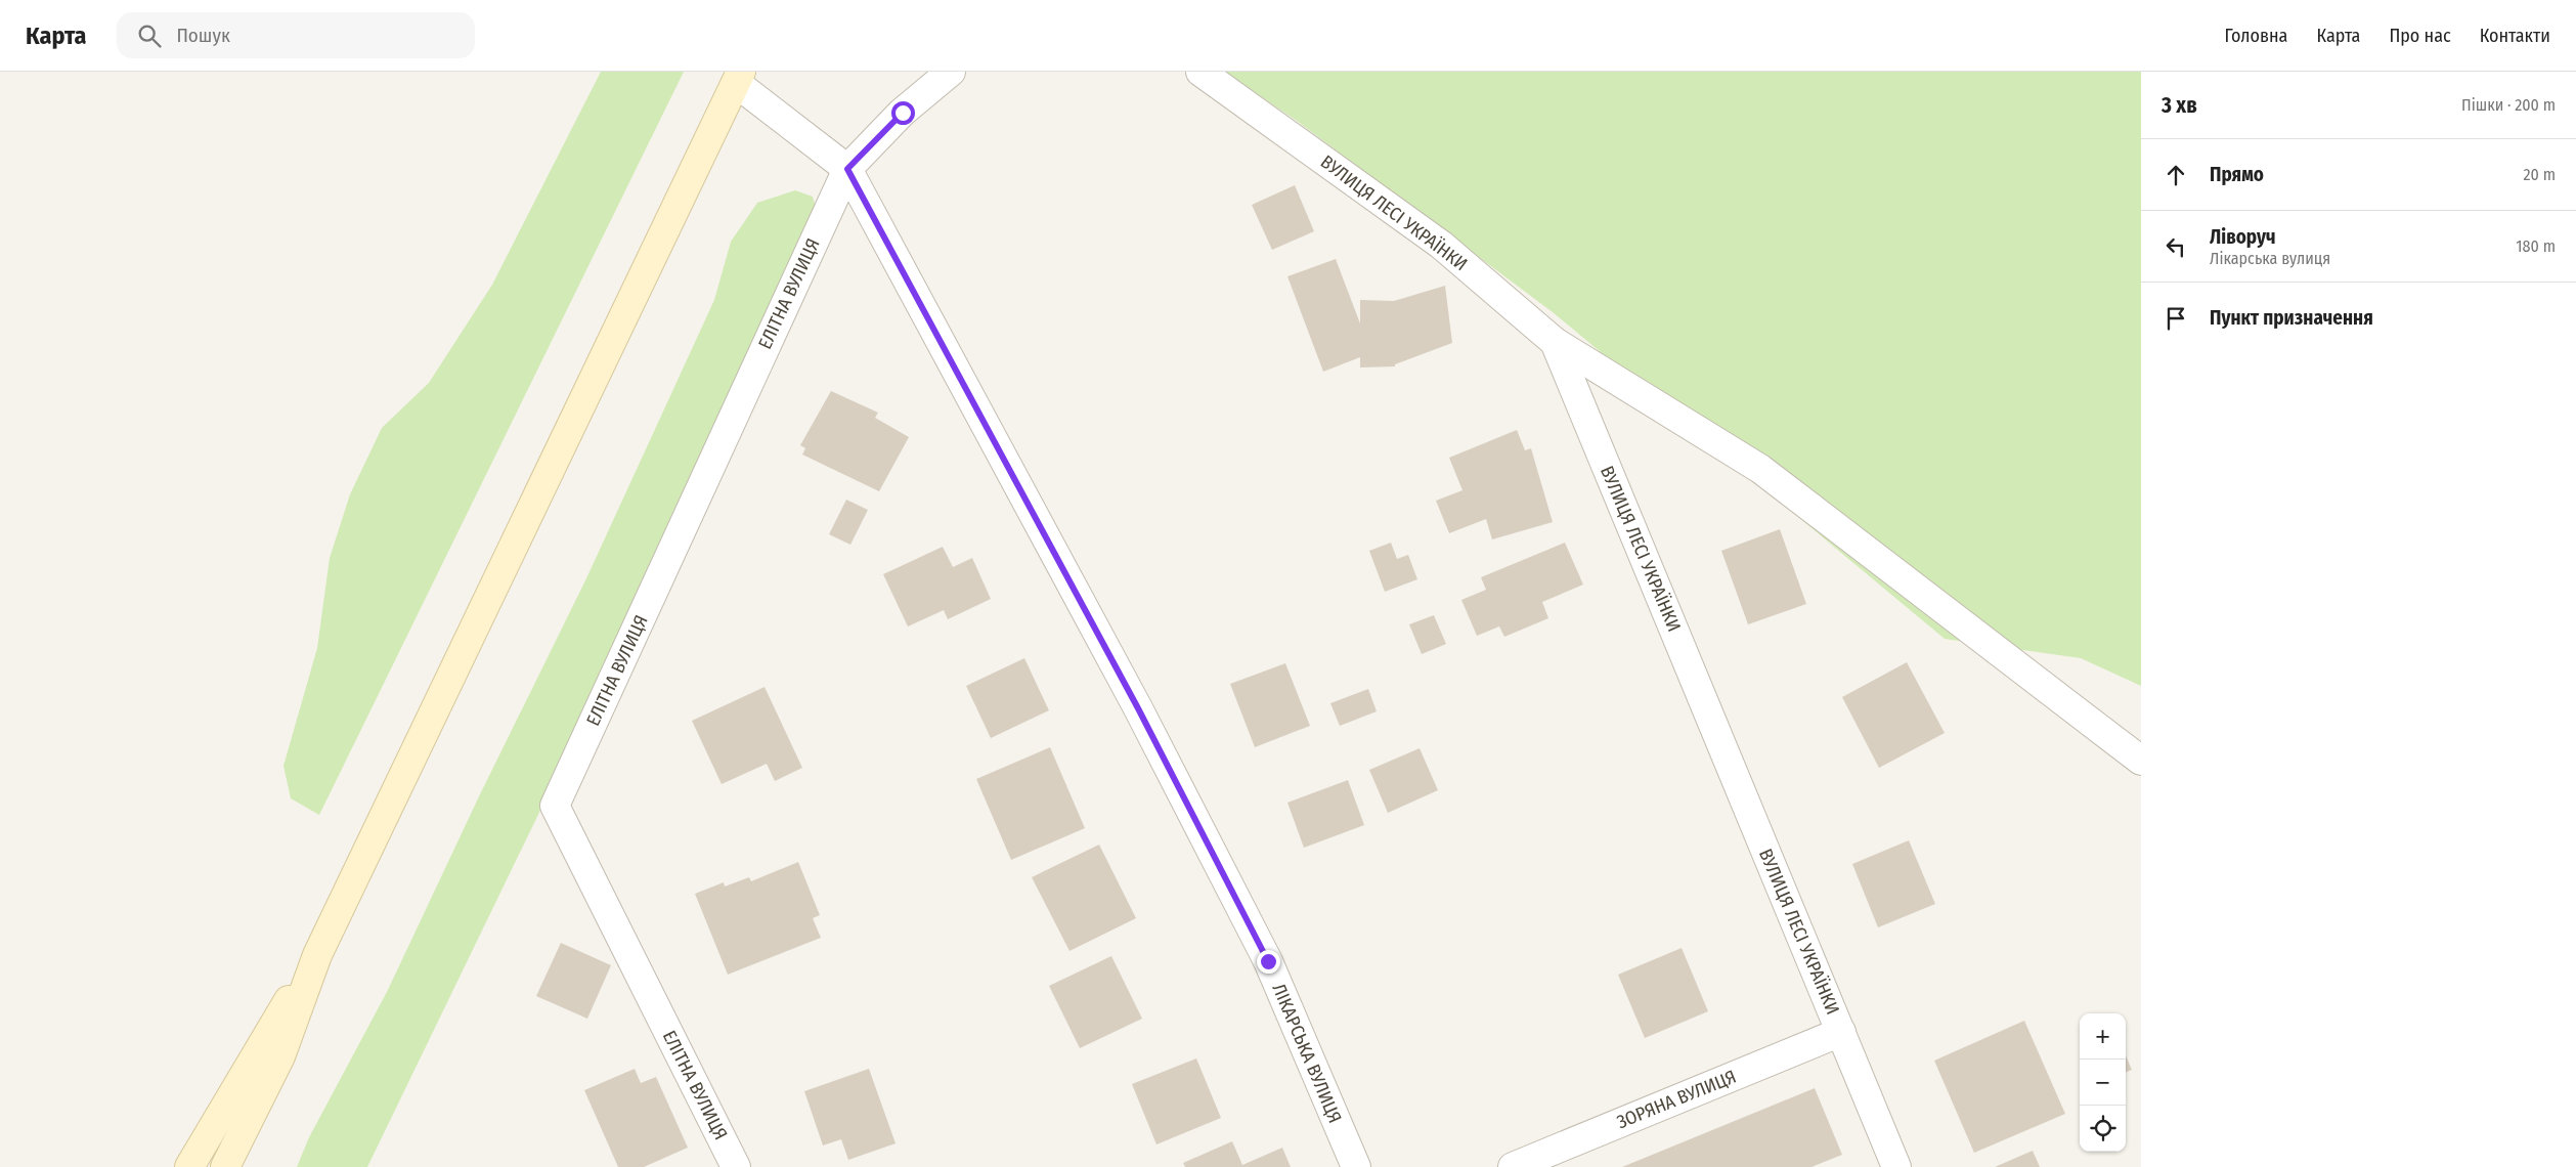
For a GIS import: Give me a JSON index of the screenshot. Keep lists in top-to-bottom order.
{
  "streets": {
    "street": [
      "ВУЛИЦЯ ЛЕСІ УКРАЇНКИ",
      "ЕЛІТНА ВУЛИЦЯ",
      "ЛІКАРСЬКА ВУЛИЦЯ",
      "ЗОРЯНА ВУЛИЦЯ"
    ]
  },
  "crossings": [
    ["ВУЛИЦЯ ЛЕСІ УКРАЇНКИ", "ЗОРЯНА ВУЛИЦЯ"],
    ["ЕЛІТНА ВУЛИЦЯ", "ЛІКАРСЬКА ВУЛИЦЯ"]
  ],
  "page": {
    "header": "Карта",
    "search": "Пошук",
    "nav": [
      "Головна",
      "Карта",
      "Про нас",
      "Контакти"
    ],
    "heading": ["3 хв", "Пішки · 200 m"],
    "list": [
      ["Прямо", "20 m"],
      ["Ліворуч", "Лікарська вулиця", "180 m"],
      "Пункт призначення"
    ],
    "map_buttons": ["+", "−"]
  }
}
